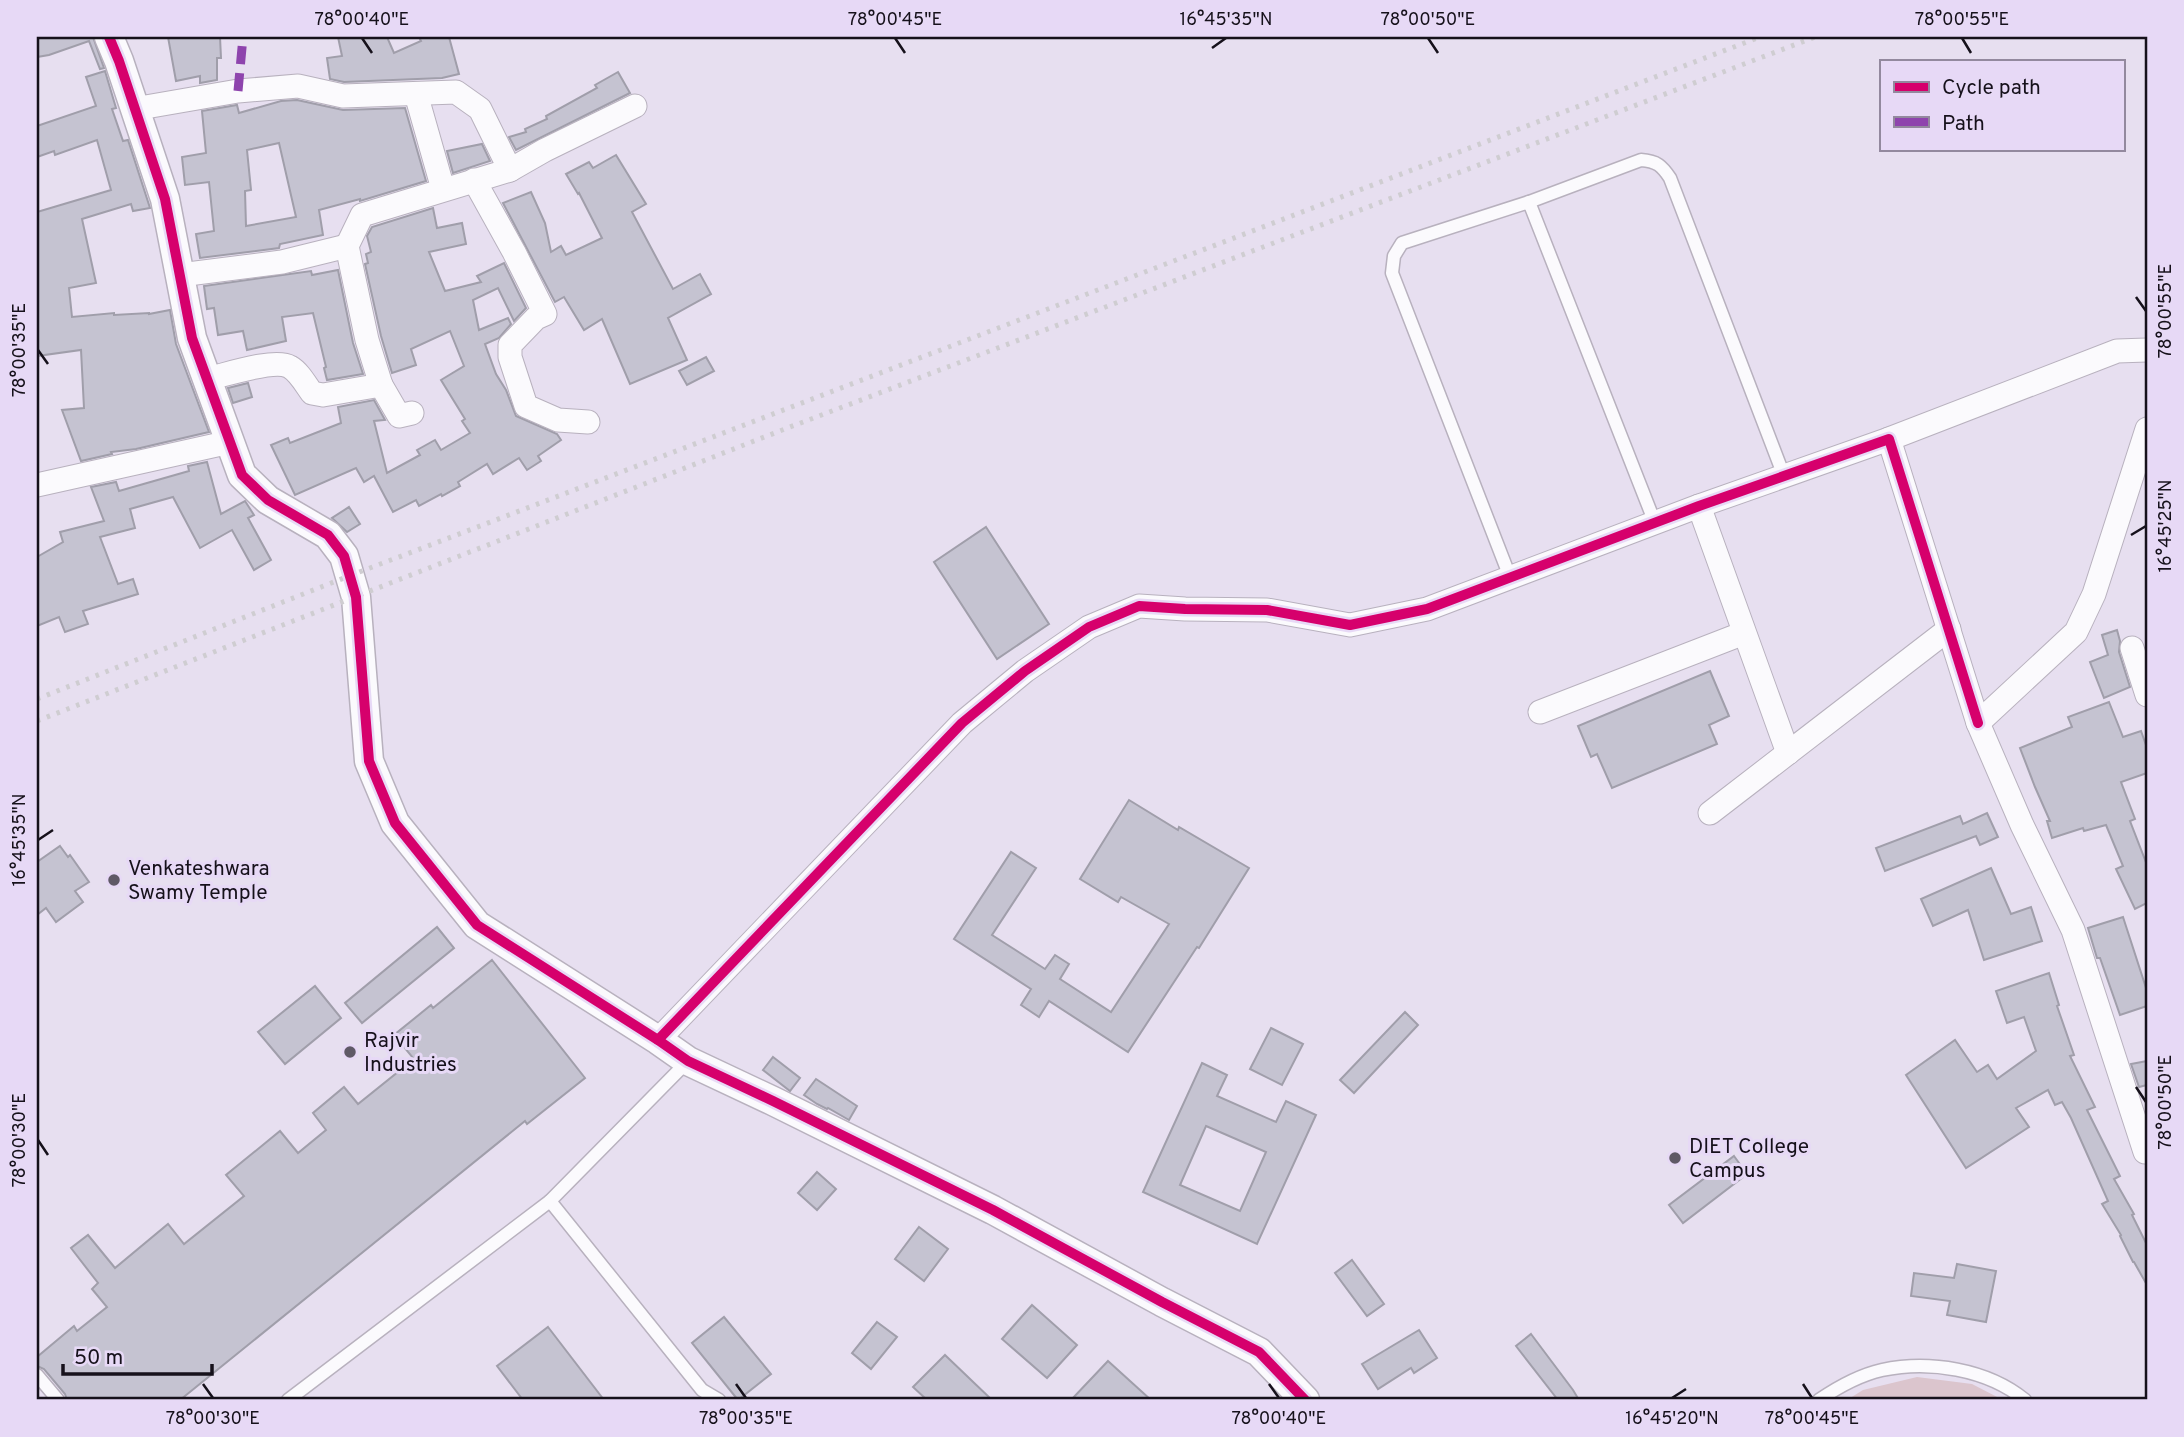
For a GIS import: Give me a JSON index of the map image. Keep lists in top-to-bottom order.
{
  "places": ["Venkateshwara Swamy Temple", "Rajvir Industries", "DIET College Campus"],
  "legend": ["Cycle path", "Path"],
  "scale_bar": "50 m",
  "coordinates": [
    "78°00'40\"E",
    "78°00'45\"E",
    "16°45'35\"N",
    "78°00'50\"E",
    "78°00'55\"E",
    "78°00'35\"E",
    "16°45'25\"N",
    "78°00'30\"E",
    "16°45'20\"N"
  ]
}
